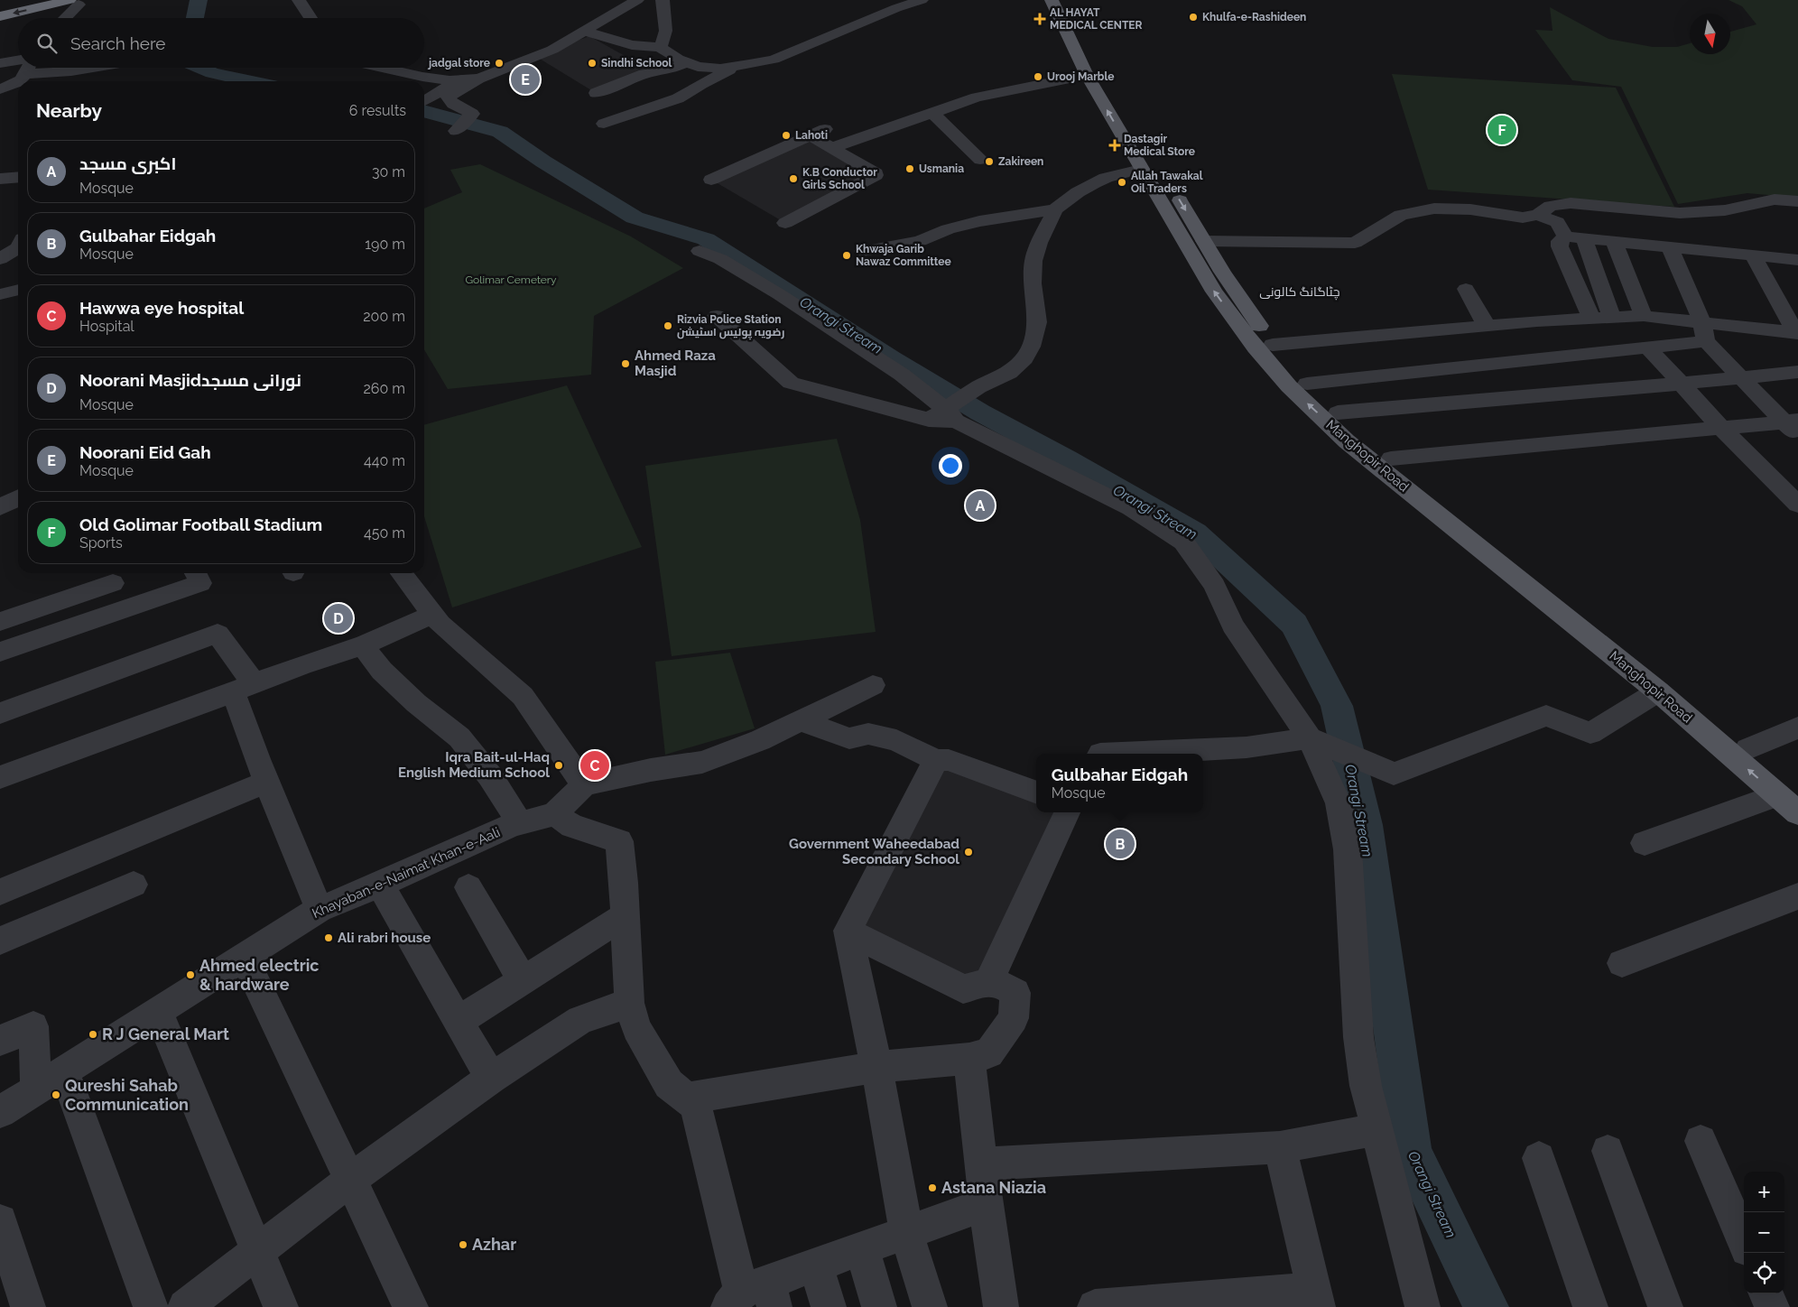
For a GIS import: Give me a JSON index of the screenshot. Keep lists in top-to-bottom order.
{
  "streets": {
    "main road": ["Manghopir Road"],
    "street": ["Khayaban-e-Naimat Khan-e-Aali"]
  },
  "districts": ["چٹاگانگ کالونی"],
  "water": ["Orangi Stream"],
  "parks": ["Golimar Cemetery"],
  "places": {
    "other": [
      "Khulfa-e-Rashideen",
      "jadgal store",
      "Sindhi School",
      "Urooj Marble",
      "Lahoti",
      "Zakireen",
      "Usmania",
      "K.B Conductor Girls School",
      "Allah Tawakal Oil Traders",
      "Khwaja Garib Nawaz Committee",
      "Rizvia Police Station رضویہ پولیس اسٹیشن",
      "Ahmed Raza Masjid",
      "Iqra Bait-ul-Haq English Medium School",
      "Government Waheedabad Secondary School",
      "Ali rabri house",
      "Ahmed electric & hardware",
      "R J General Mart",
      "Qureshi Sahab Communication",
      "Astana Niazia",
      "Azhar"
    ],
    "health": ["AL HAYAT MEDICAL CENTER", "Dastagir Medical Store"]
  },
  "north": "bottom",
  "page": {
    "search": "Search here",
    "pins": [
      "E",
      "F",
      "A",
      "D",
      "C",
      "B"
    ],
    "heading": ["Nearby", "6 results"],
    "list": [
      {
        "mark": "A",
        "name": "اکبری مسجد",
        "note": "Mosque",
        "value": "30 m"
      },
      {
        "mark": "B",
        "name": "Gulbahar Eidgah",
        "note": "Mosque",
        "value": "190 m"
      },
      {
        "mark": "C",
        "name": "Hawwa eye hospital",
        "note": "Hospital",
        "value": "200 m"
      },
      {
        "mark": "D",
        "name": "Noorani Masjidنورانی مسجد",
        "note": "Mosque",
        "value": "260 m"
      },
      {
        "mark": "E",
        "name": "Noorani Eid Gah",
        "note": "Mosque",
        "value": "440 m"
      },
      {
        "mark": "F",
        "name": "Old Golimar Football Stadium",
        "note": "Sports",
        "value": "450 m"
      }
    ],
    "popup": ["Gulbahar Eidgah", "Mosque"],
    "map_buttons": ["+", "−"]
  }
}
